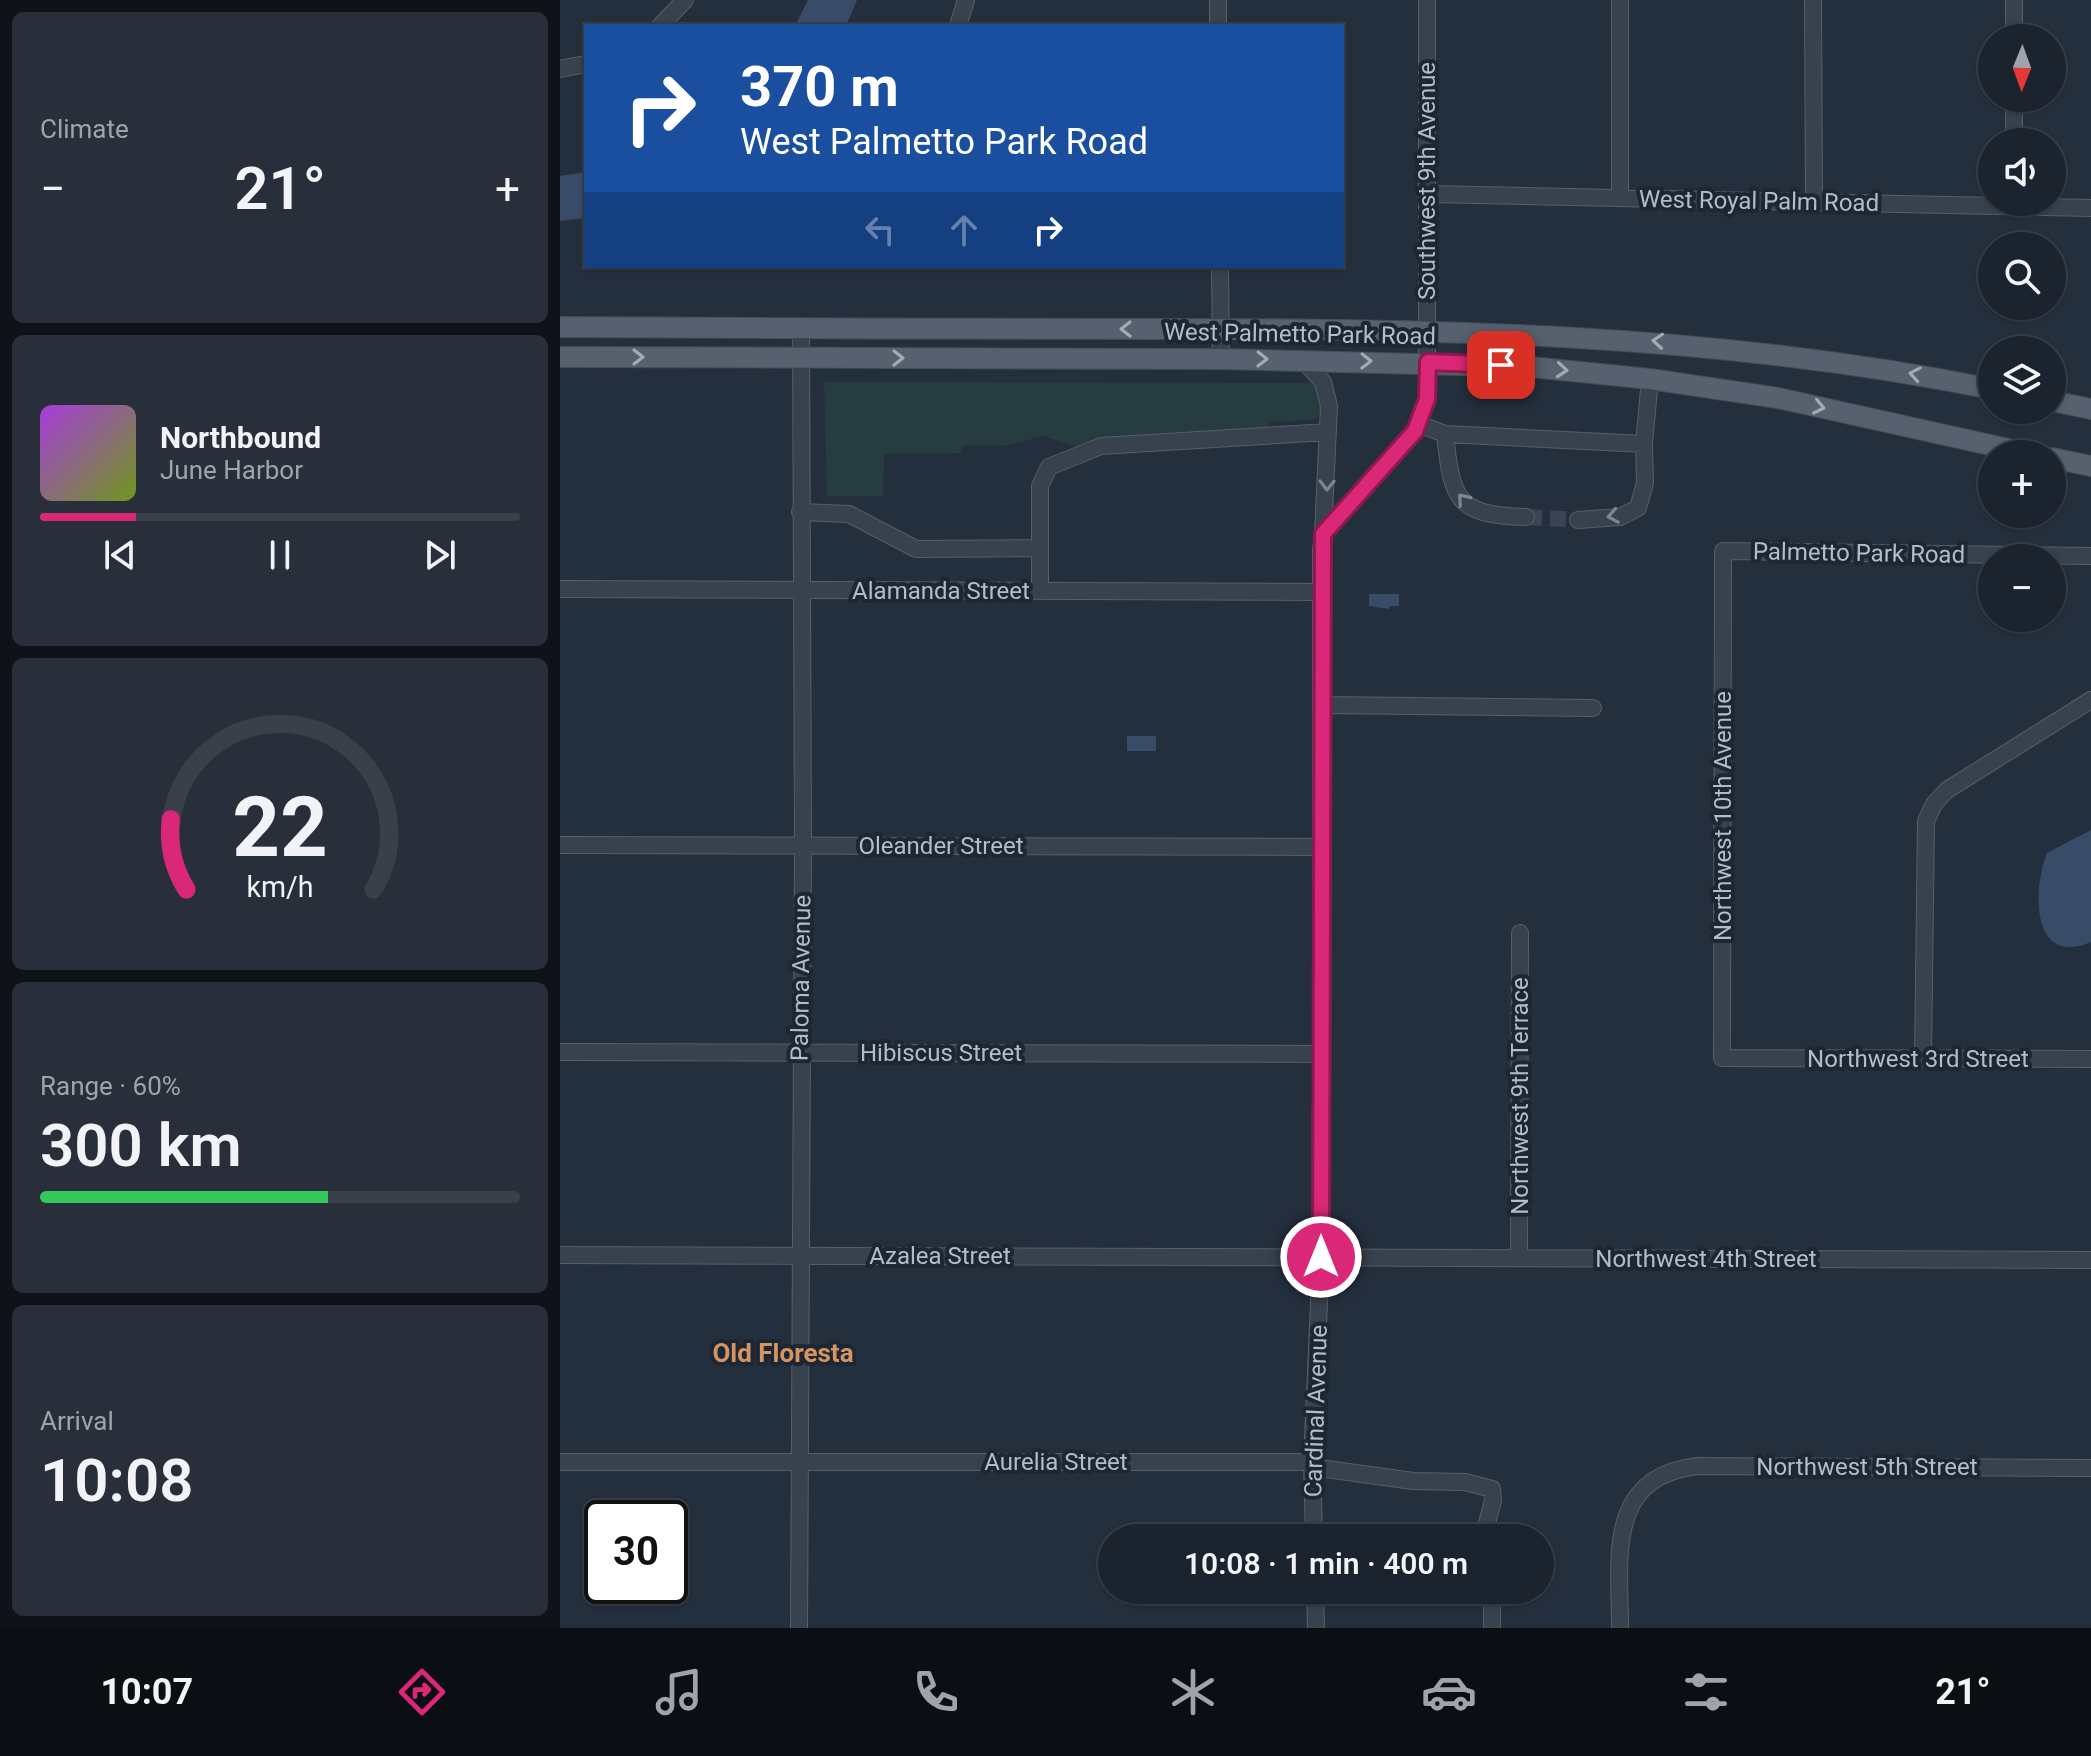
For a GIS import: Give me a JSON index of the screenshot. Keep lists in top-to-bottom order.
{
  "streets": {
    "main road": ["West Palmetto Park Road"],
    "street": [
      "Southwest 9th Avenue",
      "West Royal Palm Road",
      "Palmetto Park Road",
      "Alamanda Street",
      "Northwest 10th Avenue",
      "Oleander Street",
      "Paloma Avenue",
      "Hibiscus Street",
      "Northwest 3rd Street",
      "Northwest 9th Terrace",
      "Azalea Street",
      "Northwest 4th Street",
      "Cardinal Avenue",
      "Aurelia Street",
      "Northwest 5th Street"
    ]
  },
  "crossings": [
    ["Southwest 9th Avenue", "West Royal Palm Road"],
    ["Southwest 9th Avenue", "West Palmetto Park Road"],
    ["West Palmetto Park Road", "Paloma Avenue"],
    ["West Palmetto Park Road", "Cardinal Avenue"],
    ["Palmetto Park Road", "Northwest 10th Avenue"],
    ["Alamanda Street", "Paloma Avenue"],
    ["Alamanda Street", "Cardinal Avenue"],
    ["Northwest 10th Avenue", "Northwest 3rd Street"],
    ["Oleander Street", "Paloma Avenue"],
    ["Oleander Street", "Cardinal Avenue"],
    ["Paloma Avenue", "Hibiscus Street"],
    ["Paloma Avenue", "Azalea Street"],
    ["Paloma Avenue", "Aurelia Street"],
    ["Hibiscus Street", "Cardinal Avenue"],
    ["Northwest 9th Terrace", "Northwest 4th Street"],
    ["Azalea Street", "Northwest 4th Street"],
    ["Azalea Street", "Cardinal Avenue"],
    ["Northwest 4th Street", "Cardinal Avenue"],
    ["Cardinal Avenue", "Aurelia Street"]
  ],
  "districts": ["Old Floresta"],
  "north": "bottom",
  "page": {
    "tile": [
      "Climate",
      ["Range · 60%", "300 km"],
      ["Arrival", "10:08"]
    ],
    "map_buttons": ["+", "−"],
    "turn": ["370 m", "West Palmetto Park Road"],
    "heat": ["−", "21°", "+"],
    "song": ["Northbound", "June Harbor"],
    "limit": "30",
    "trip": "10:08 · 1 min · 400 m",
    "tabs": ["10:07", "21°"],
    "gauge": ["22", "km/h"]
  }
}
